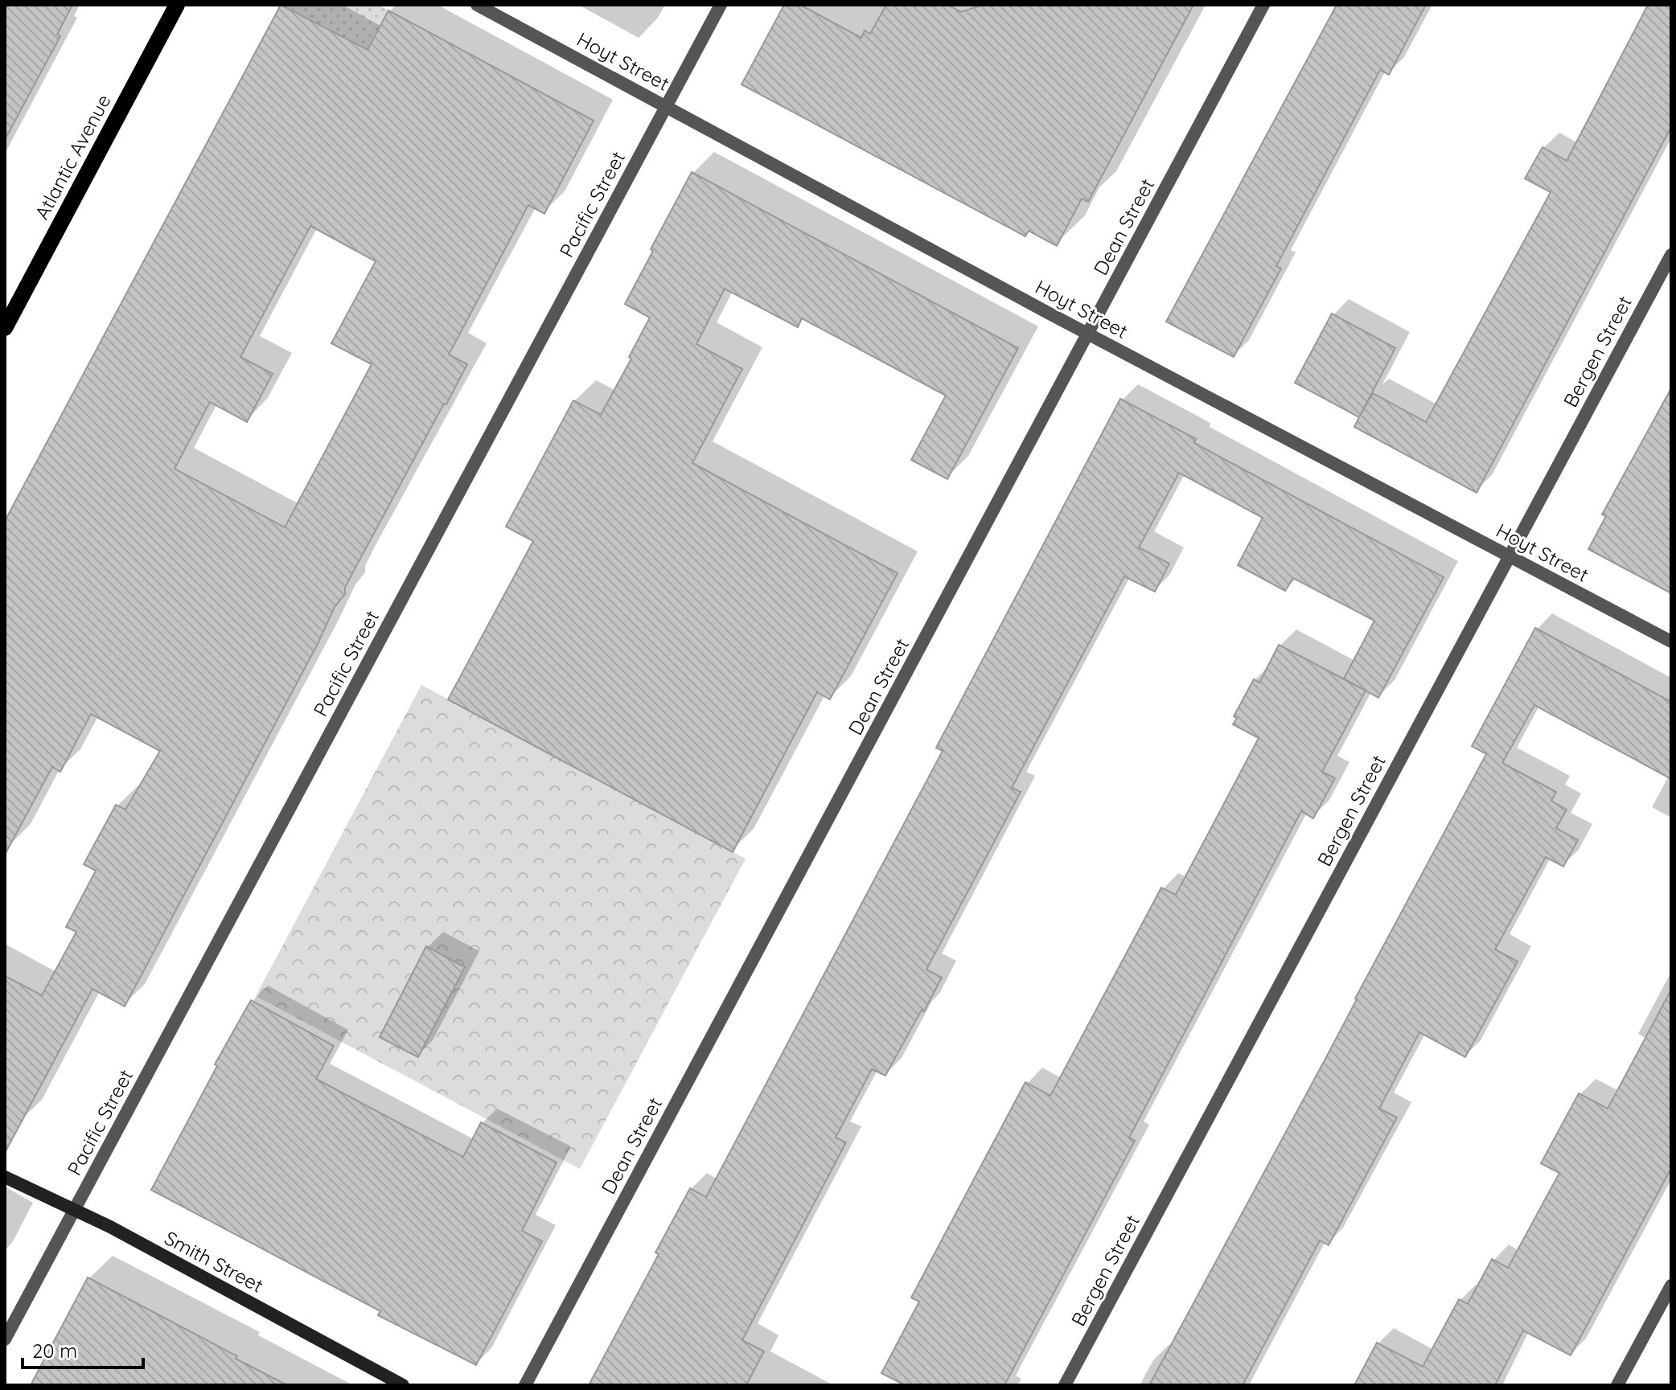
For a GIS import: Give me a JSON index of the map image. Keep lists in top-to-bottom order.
{
  "streets": {
    "main road": ["Atlantic Avenue"],
    "street": [
      "Hoyt Street",
      "Pacific Street",
      "Dean Street",
      "Bergen Street",
      "Smith Street"
    ]
  },
  "crossings": [
    ["Hoyt Street", "Pacific Street"],
    ["Hoyt Street", "Dean Street"],
    ["Hoyt Street", "Bergen Street"],
    ["Pacific Street", "Smith Street"]
  ],
  "scale_bar": "20 m"
}
